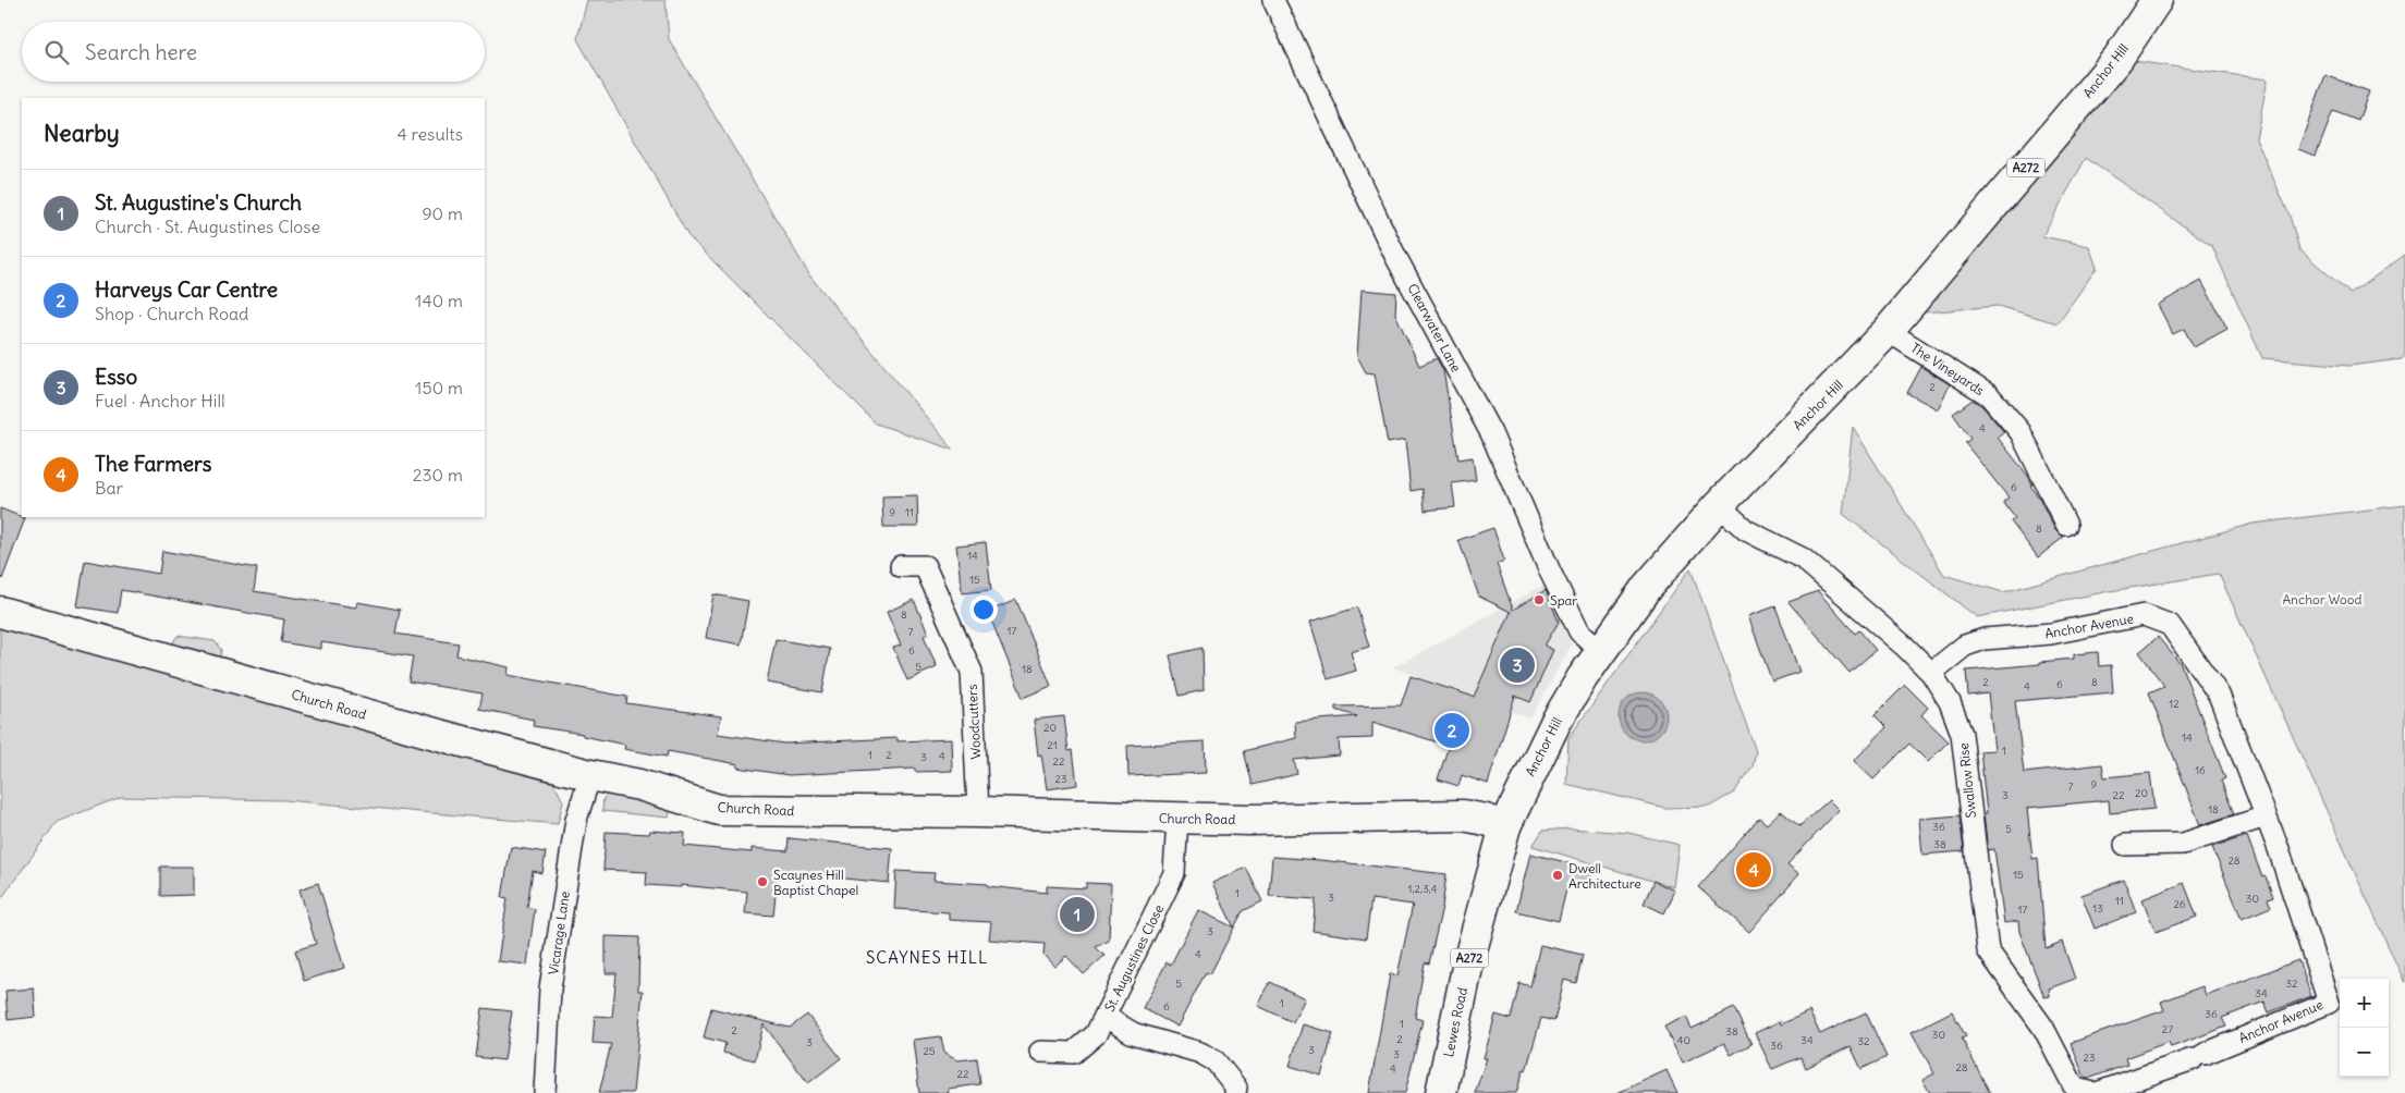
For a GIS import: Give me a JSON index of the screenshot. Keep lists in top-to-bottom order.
{
  "streets": {
    "main road": [
      "Anchor Hill",
      "A272",
      "Church Road",
      "Lewes Road"
    ],
    "street": [
      "Clearwater Lane",
      "The Vineyards",
      "Anchor Avenue",
      "Woodcutters",
      "Swallow Rise",
      "Vicarage Lane",
      "St. Augustines Close"
    ]
  },
  "crossings": [
    ["Anchor Hill", "Clearwater Lane"],
    ["Anchor Hill", "The Vineyards"],
    ["Anchor Hill", "Church Road"],
    ["Anchor Hill", "Swallow Rise"],
    ["Anchor Hill", "Lewes Road"],
    ["Anchor Avenue", "Swallow Rise"],
    ["Church Road", "Woodcutters"],
    ["Church Road", "Vicarage Lane"],
    ["Church Road", "St. Augustines Close"],
    ["Church Road", "Lewes Road"]
  ],
  "districts": ["SCAYNES HILL"],
  "parks": ["Anchor Wood"],
  "places": ["Spar", "Dwell Architecture", "Scaynes Hill Baptist Chapel"],
  "house_numbers": [
    "2",
    "4",
    "6",
    "9",
    "11",
    "8",
    "14",
    "15",
    "8",
    "17",
    "7",
    "6",
    "5",
    "18",
    "2",
    "8",
    "6",
    "4",
    "12",
    "20",
    "14",
    "21",
    "1",
    "1",
    "2",
    "4",
    "3",
    "22",
    "16",
    "23",
    "9",
    "7",
    "20",
    "3",
    "22",
    "18",
    "36",
    "5",
    "38",
    "28",
    "15",
    "1,2,3,4",
    "1",
    "3",
    "30",
    "11",
    "26",
    "13",
    "17",
    "3",
    "4",
    "5",
    "32",
    "34",
    "1",
    "6",
    "36",
    "1",
    "27",
    "2",
    "38",
    "30",
    "2",
    "40",
    "34",
    "32",
    "3",
    "36",
    "3",
    "25",
    "3",
    "23",
    "28",
    "4",
    "22"
  ],
  "page": {
    "search": "Search here",
    "heading": ["Nearby", "4 results"],
    "list": [
      {
        "mark": "1",
        "name": "St. Augustine's Church",
        "note": "Church · St. Augustines Close",
        "value": "90 m"
      },
      {
        "mark": "2",
        "name": "Harveys Car Centre",
        "note": "Shop · Church Road",
        "value": "140 m"
      },
      {
        "mark": "3",
        "name": "Esso",
        "note": "Fuel · Anchor Hill",
        "value": "150 m"
      },
      {
        "mark": "4",
        "name": "The Farmers",
        "note": "Bar",
        "value": "230 m"
      }
    ],
    "pins": [
      "3",
      "2",
      "4",
      "1"
    ],
    "map_buttons": ["+", "−"]
  }
}
